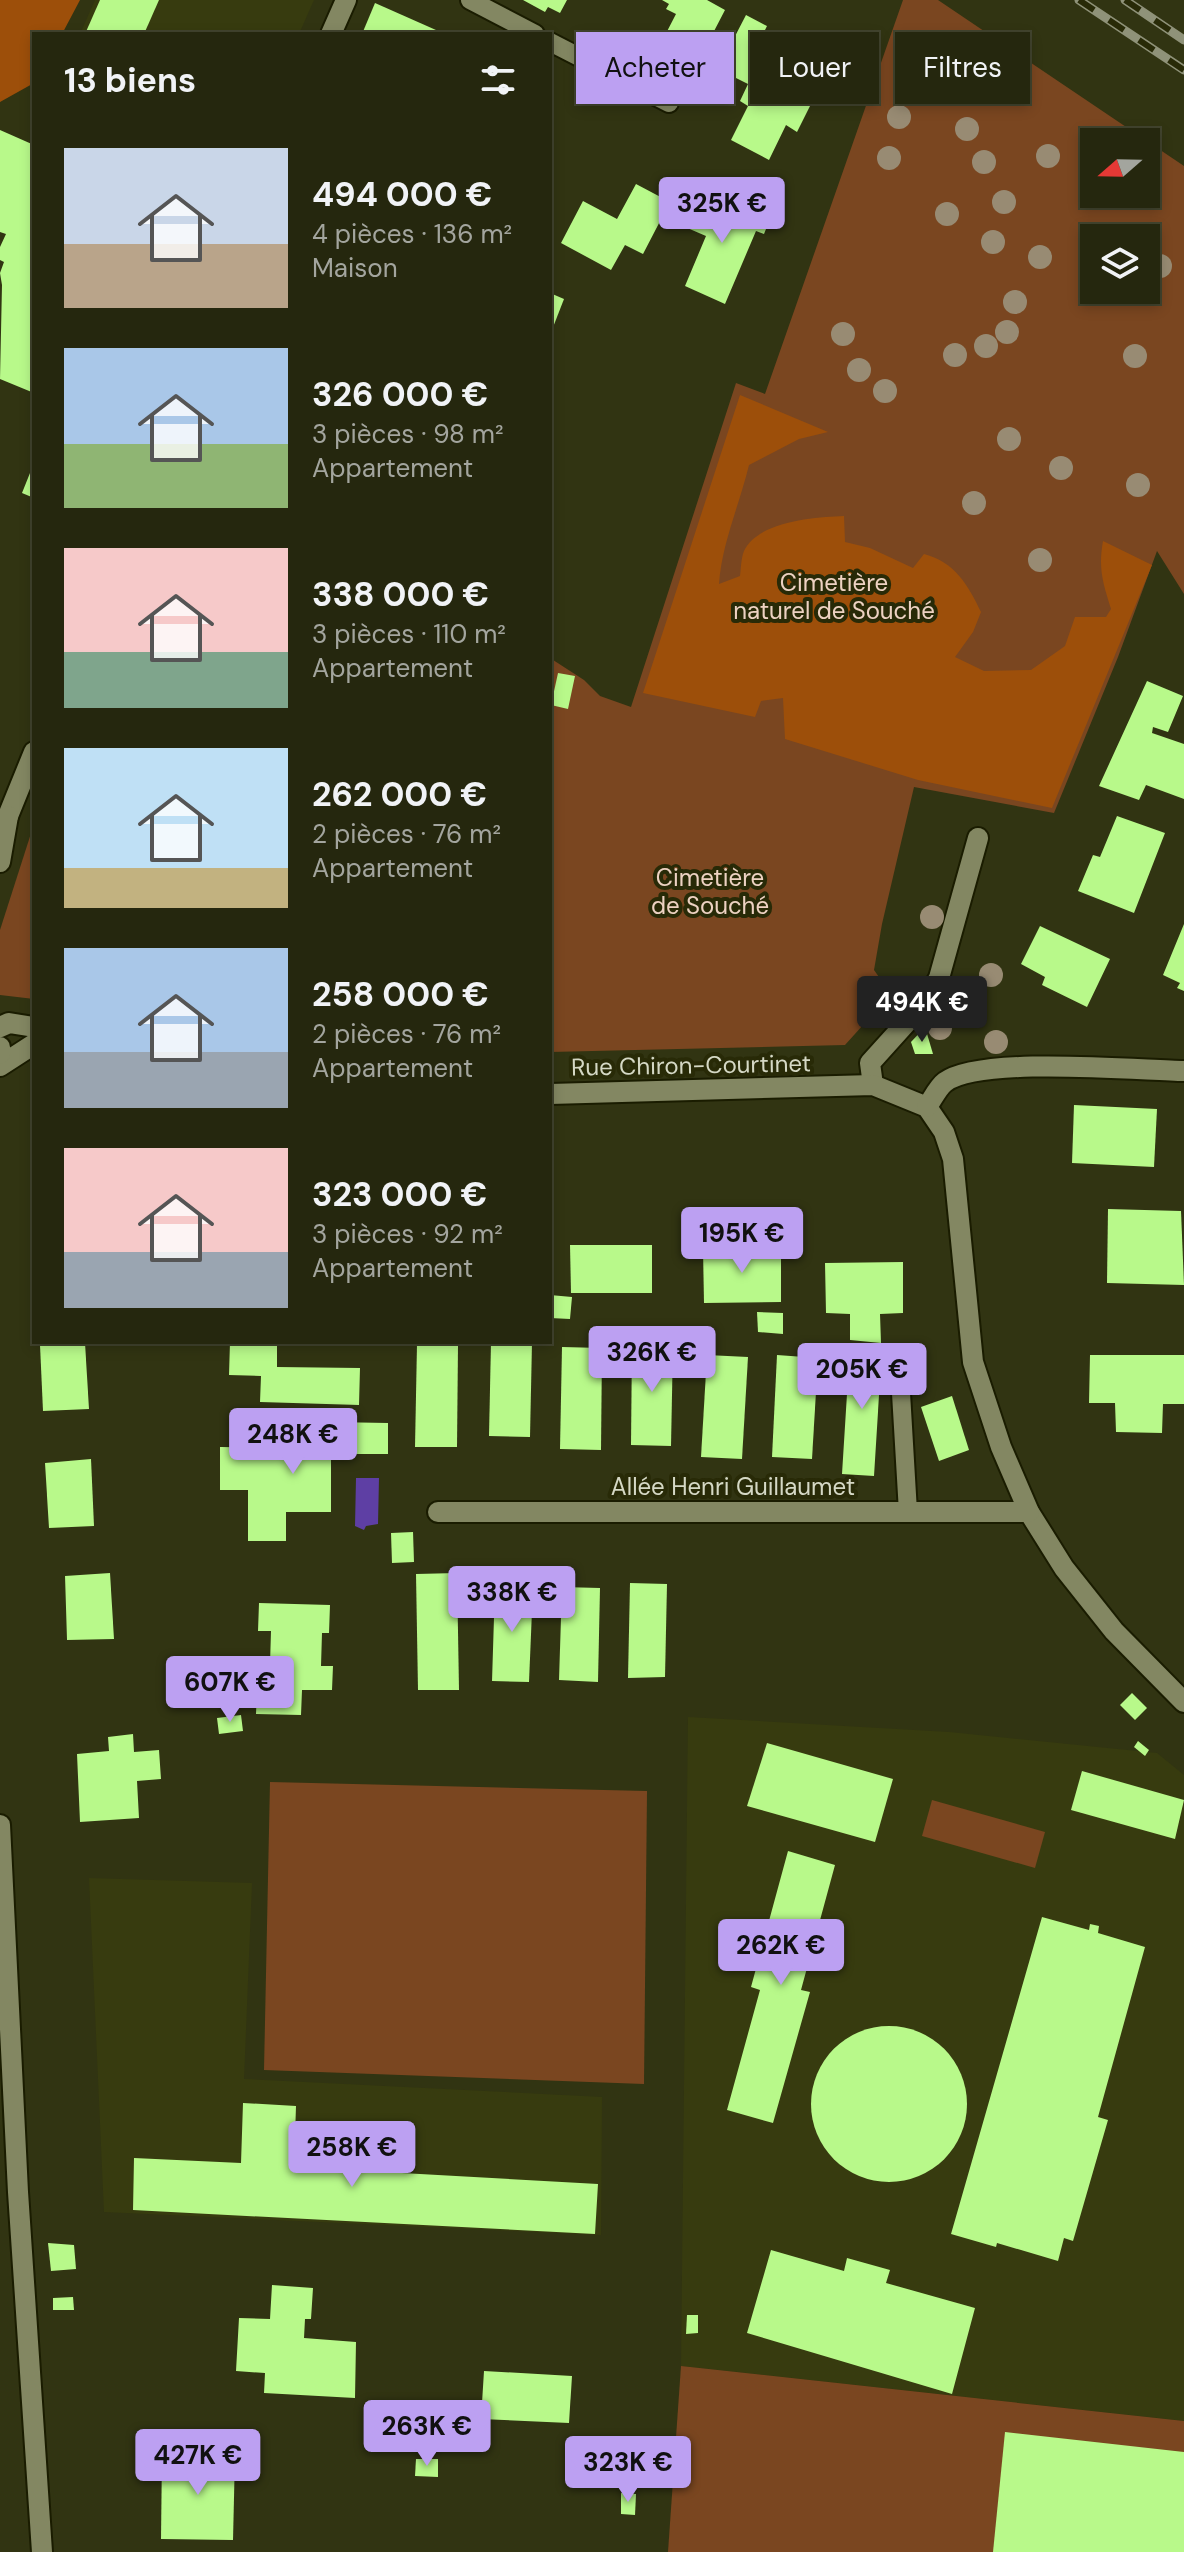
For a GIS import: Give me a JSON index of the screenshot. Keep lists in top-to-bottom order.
{
  "streets": {
    "street": ["Rue Chiron-Courtinet", "Allée Henri Guillaumet"]
  },
  "parks": ["Cimetière naturel de Souché", "Cimetière de Souché"],
  "north": "left",
  "page": {
    "chip": ["Acheter", "Louer", "Filtres"],
    "heading": "13 biens",
    "list": [
      {
        "name": "494 000 €",
        "note": "4 pièces · 136 m² · Maison"
      },
      {
        "name": "326 000 €",
        "note": "3 pièces · 98 m² · Appartement"
      },
      {
        "name": "338 000 €",
        "note": "3 pièces · 110 m² · Appartement"
      },
      {
        "name": "262 000 €",
        "note": "2 pièces · 76 m² · Appartement"
      },
      {
        "name": "258 000 €",
        "note": "2 pièces · 76 m² · Appartement"
      },
      {
        "name": "323 000 €",
        "note": "3 pièces · 92 m² · Appartement"
      }
    ],
    "price": [
      "325K €",
      "494K €",
      "195K €",
      "326K €",
      "205K €",
      "248K €",
      "338K €",
      "607K €",
      "262K €",
      "258K €",
      "263K €",
      "427K €",
      "323K €"
    ]
  }
}
